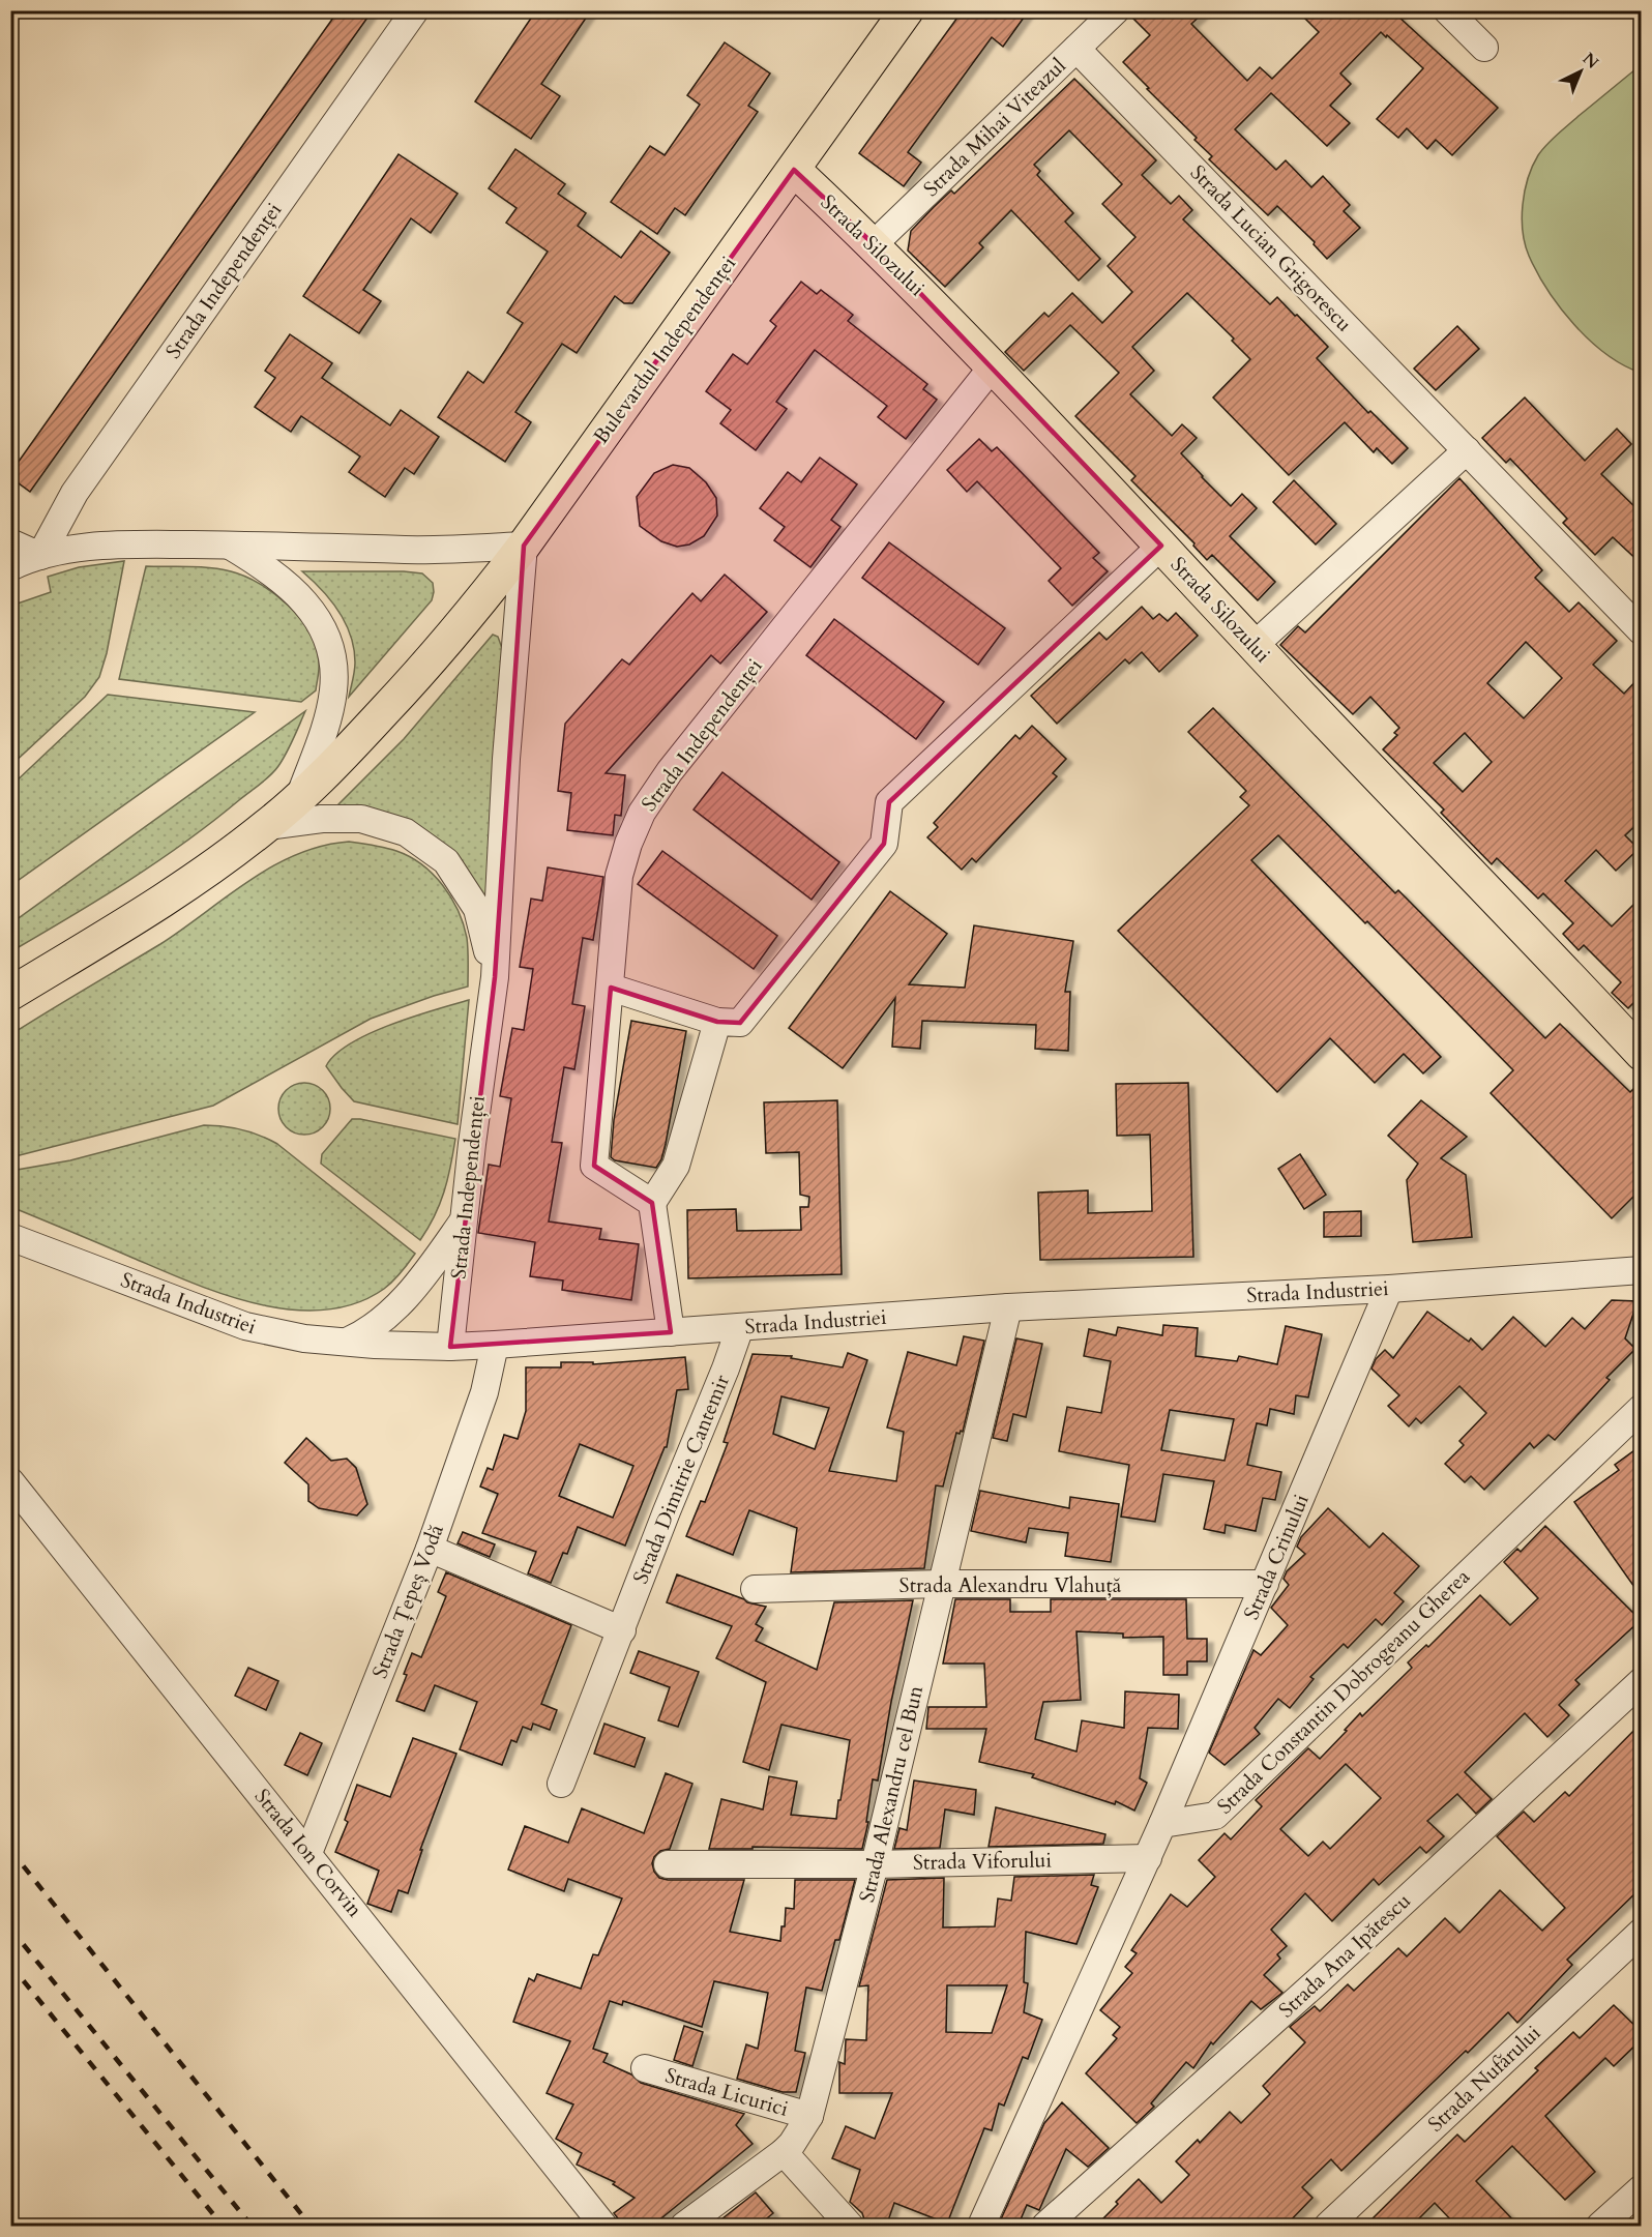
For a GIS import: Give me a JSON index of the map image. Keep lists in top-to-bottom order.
{
  "streets": {
    "main road": ["Strada Silozului", "Bulevardul Independenței"],
    "street": [
      "Strada Mihai Viteazul",
      "Strada Lucian Grigorescu",
      "Strada Independenței",
      "Strada Industriei",
      "Strada Dimitrie Cantemir",
      "Strada Crinului",
      "Strada Alexandru Vlahuță",
      "Strada Țepeș Vodă",
      "Strada Constantin Dobrogeanu Gherea",
      "Strada Alexandru cel Bun",
      "Strada Ion Corvin",
      "Strada Viforului",
      "Strada Ana Ipătescu",
      "Strada Nufărului",
      "Strada Licurici"
    ]
  },
  "crossings": [
    ["Strada Mihai Viteazul", "Strada Silozului"],
    ["Strada Mihai Viteazul", "Strada Lucian Grigorescu"],
    ["Strada Silozului", "Strada Independenței"],
    ["Strada Silozului", "Bulevardul Independenței"],
    ["Strada Independenței", "Bulevardul Independenței"],
    ["Strada Independenței", "Strada Industriei"],
    ["Strada Industriei", "Strada Dimitrie Cantemir"],
    ["Strada Industriei", "Strada Crinului"],
    ["Strada Industriei", "Strada Țepeș Vodă"],
    ["Strada Industriei", "Strada Alexandru cel Bun"],
    ["Strada Crinului", "Strada Alexandru Vlahuță"],
    ["Strada Crinului", "Strada Constantin Dobrogeanu Gherea"],
    ["Strada Alexandru Vlahuță", "Strada Alexandru cel Bun"],
    ["Strada Țepeș Vodă", "Strada Ion Corvin"],
    ["Strada Alexandru cel Bun", "Strada Viforului"],
    ["Strada Alexandru cel Bun", "Strada Licurici"]
  ],
  "north": "top right"
}
